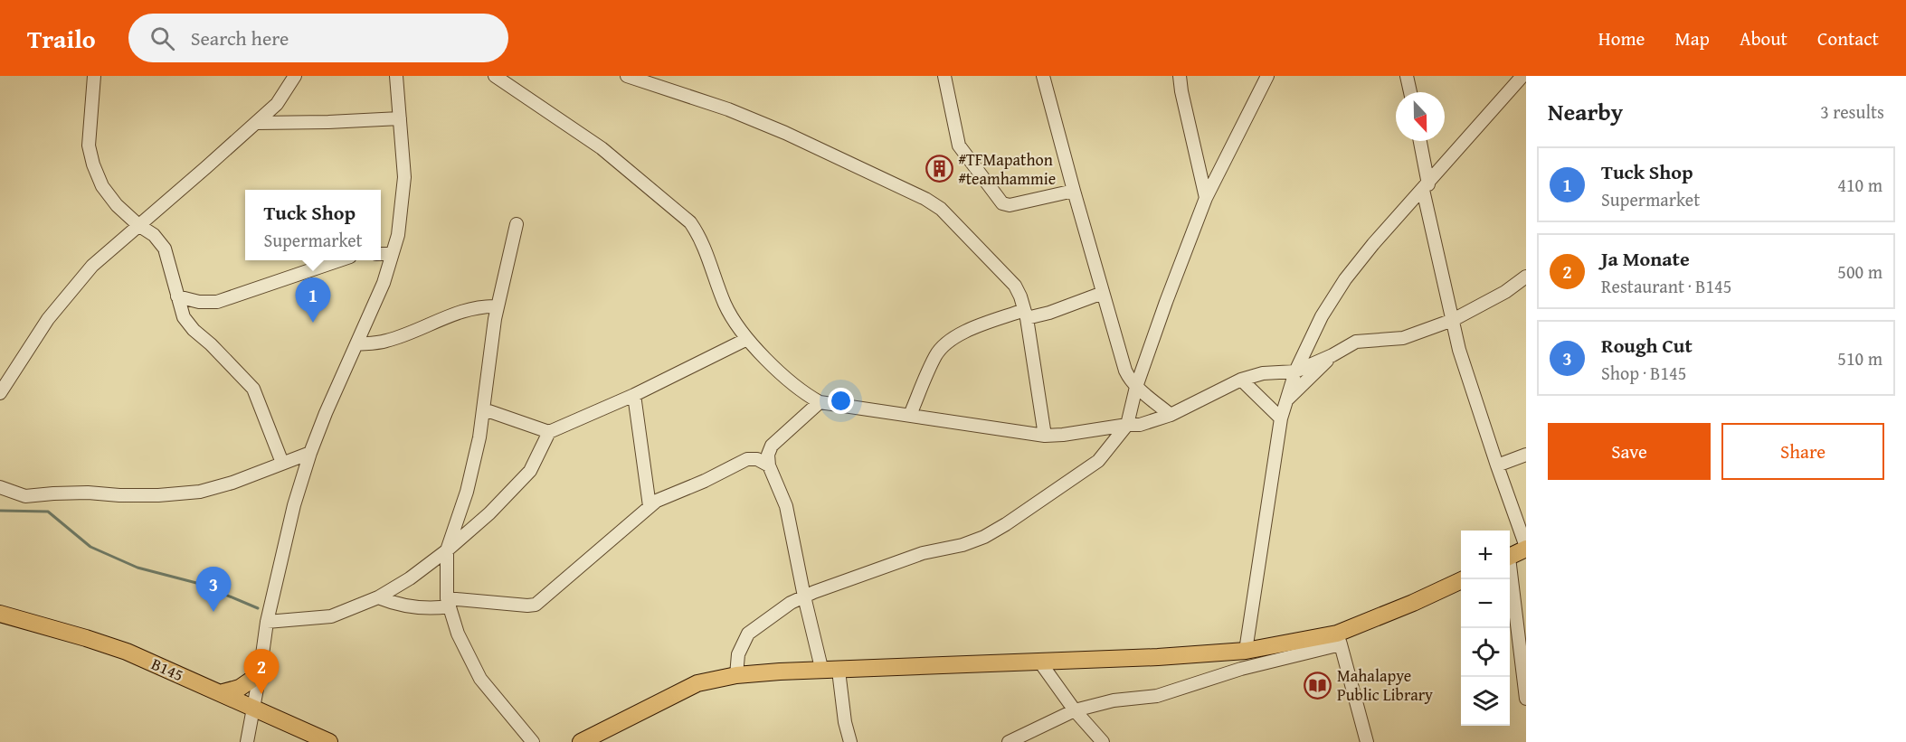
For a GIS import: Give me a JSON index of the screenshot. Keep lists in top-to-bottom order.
{
  "streets": {
    "main road": ["B145"]
  },
  "places": {
    "building": ["#TFMapathon #teamhammie"],
    "library": ["Mahalapye Public Library"]
  },
  "north": "bottom",
  "page": {
    "header": "Trailo",
    "search": "Search here",
    "nav": [
      "Home",
      "Map",
      "About",
      "Contact"
    ],
    "heading": ["Nearby", "3 results"],
    "list": [
      {
        "mark": "1",
        "name": "Tuck Shop",
        "note": "Supermarket",
        "value": "410 m"
      },
      {
        "mark": "2",
        "name": "Ja Monate",
        "note": "Restaurant · B145",
        "value": "500 m"
      },
      {
        "mark": "3",
        "name": "Rough Cut",
        "note": "Shop · B145",
        "value": "510 m"
      }
    ],
    "popup": ["Tuck Shop", "Supermarket"],
    "pins": ["1", "3", "2"],
    "buttons": ["Save", "Share"],
    "map_buttons": ["+", "−"]
  }
}
